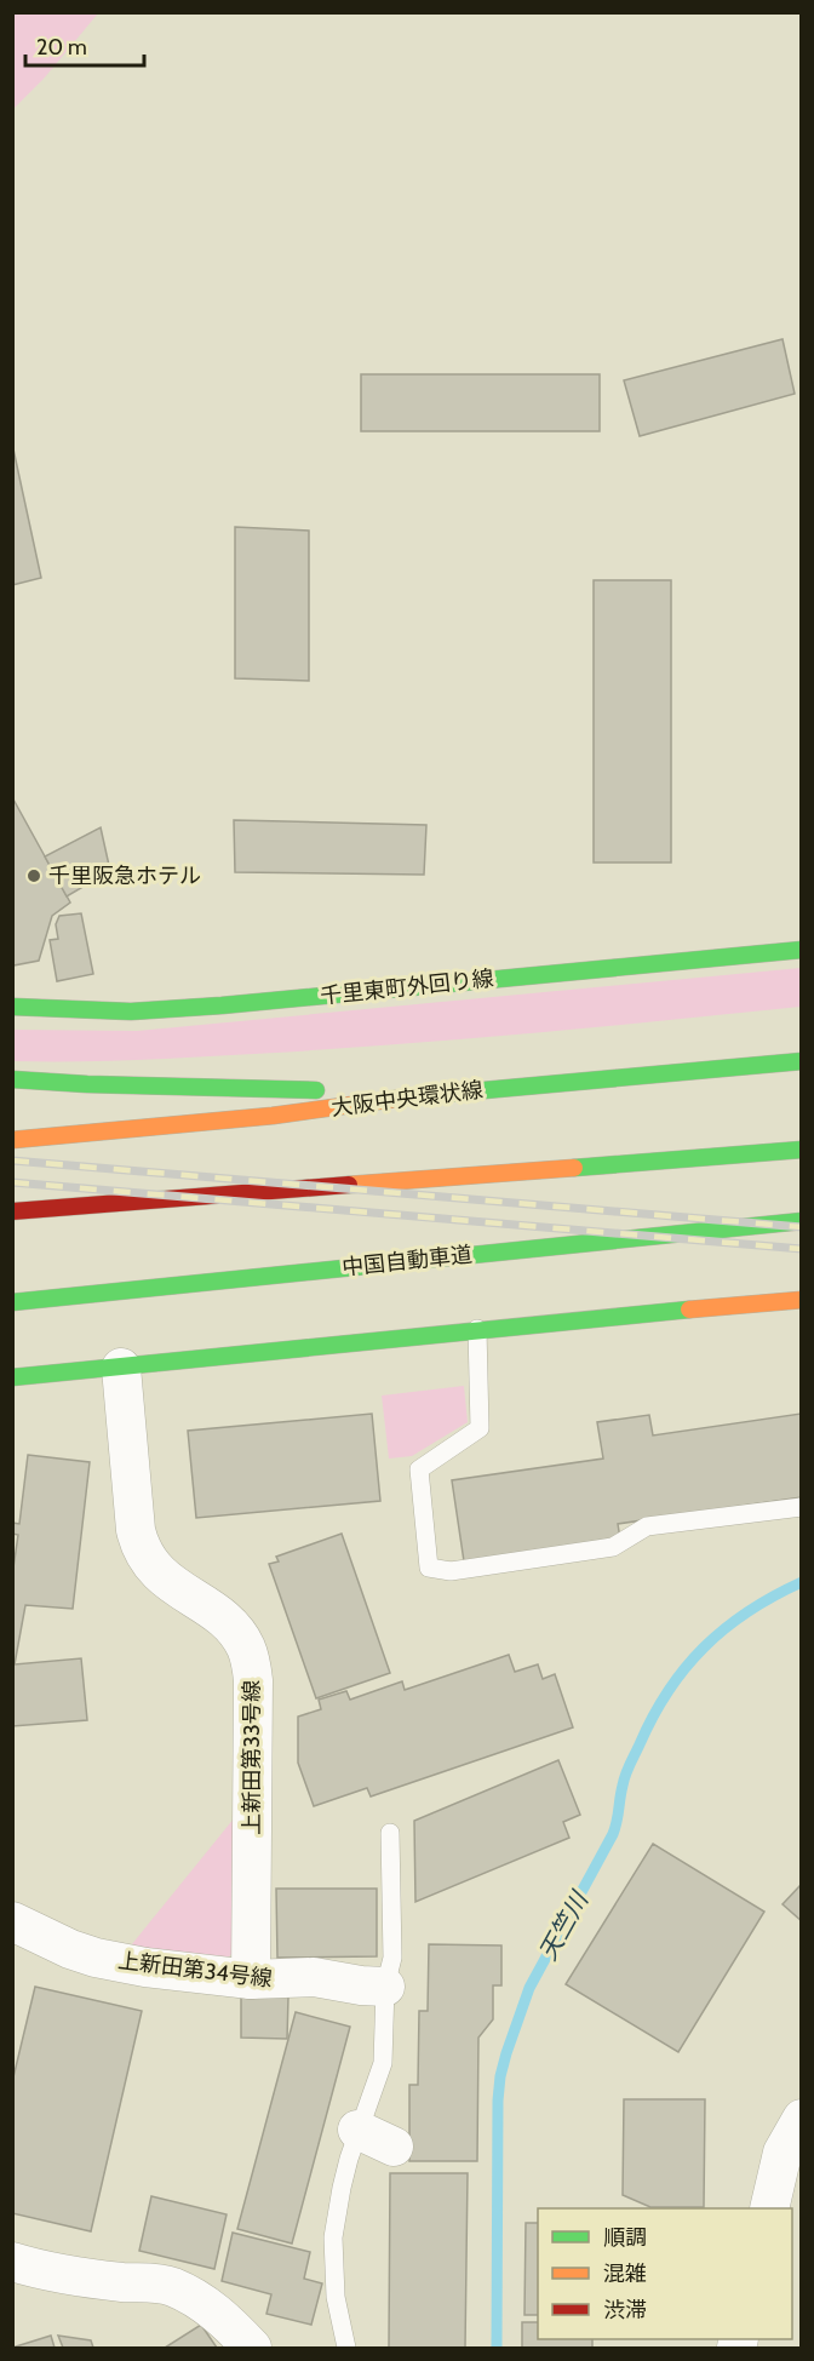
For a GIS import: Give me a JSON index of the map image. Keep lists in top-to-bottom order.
{
  "streets": {
    "main road": ["千里東町外回り線", "大阪中央環状線", "中国自動車道"],
    "street": ["上新田第33号線", "上新田第34号線"]
  },
  "crossings": [
    ["上新田第33号線", "上新田第34号線"]
  ],
  "water": ["天竺川"],
  "places": ["千里阪急ホテル"],
  "legend": ["順調", "混雑", "渋滞"],
  "scale_bar": "20 m"
}
